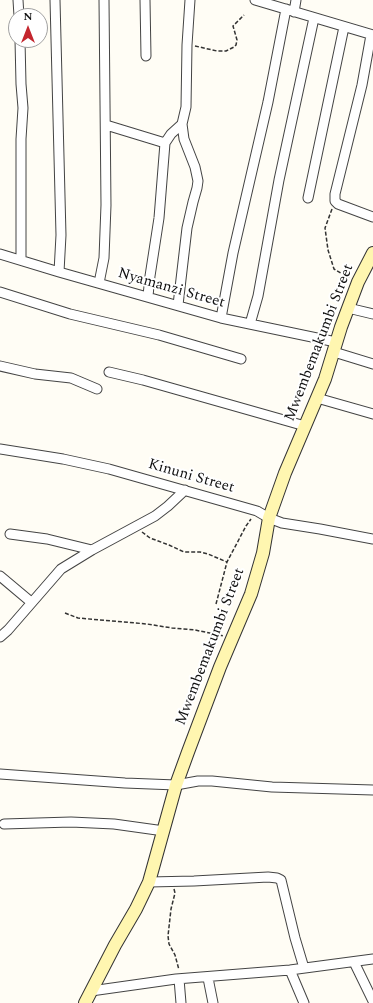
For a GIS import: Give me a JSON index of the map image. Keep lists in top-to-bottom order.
{
  "streets": {
    "street": ["Nyamanzi Street", "Mwembemakumbi Street", "Kinuni Street"]
  },
  "crossings": [
    ["Nyamanzi Street", "Mwembemakumbi Street"],
    ["Mwembemakumbi Street", "Kinuni Street"]
  ],
  "north": "top"
}
